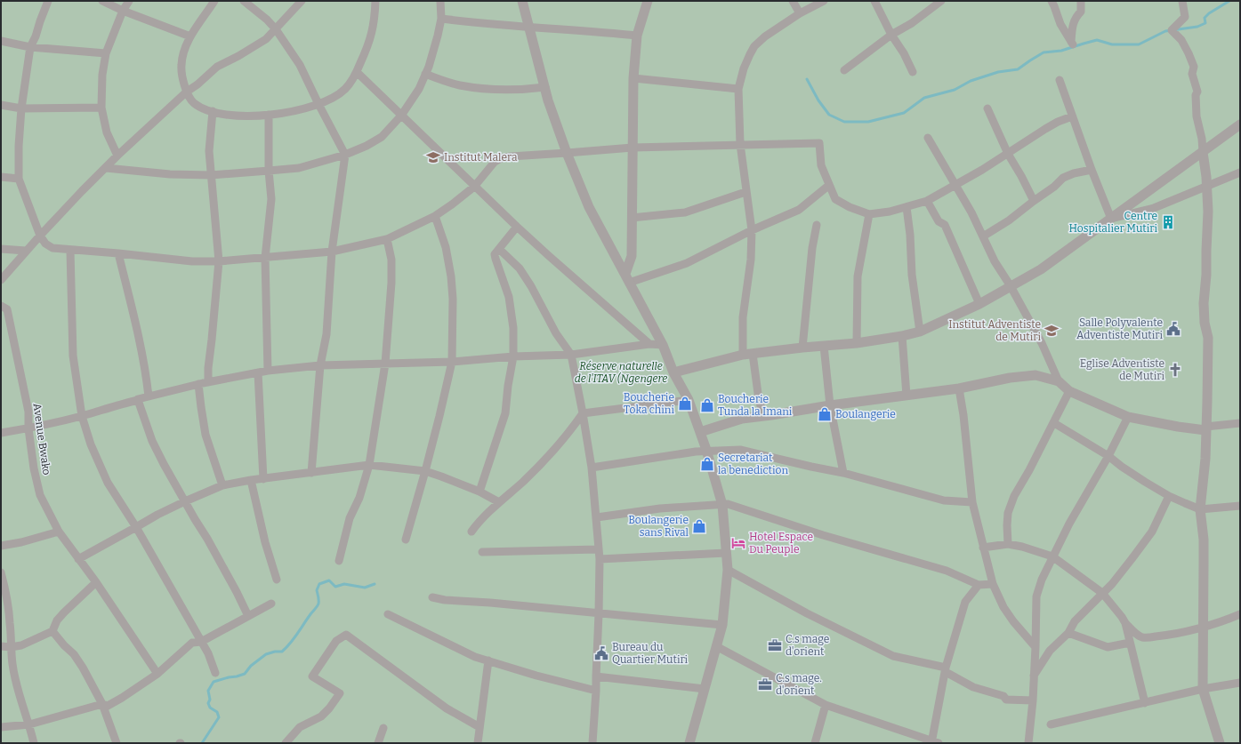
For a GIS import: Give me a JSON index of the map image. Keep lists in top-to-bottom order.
{
  "streets": {
    "street": ["Avenue Bwako"]
  },
  "parks": ["Réserve naturelle de l'ITAV (Ngengere"],
  "places": {
    "school or university": ["Institut Malera", "Institut Adventiste de Mutiri"],
    "building": ["Centre Hospitalier Mutiri"],
    "public building": ["Salle Polyvalente Adventiste Mutiri", "Bureau du Quartier Mutiri"],
    "church": ["Eglise Adventiste de Mutiri"],
    "shop": [
      "Boucherie Toka chini",
      "Boucherie Tunda la Imani",
      "Boulangerie",
      "Secretariat la benediction",
      "Boulangerie sans Rival"
    ],
    "hotel": ["Hotel Espace Du Peuple"],
    "office": ["C.s mage d'orient", "C.s mage. d'orient"]
  }
}
